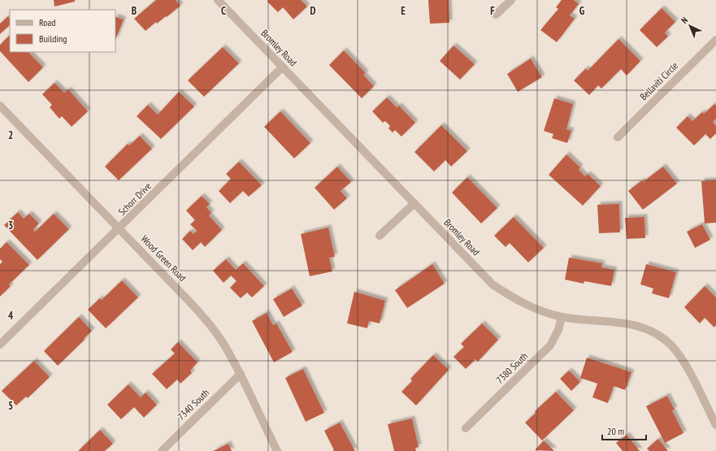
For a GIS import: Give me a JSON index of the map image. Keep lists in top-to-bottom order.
{
  "streets": {
    "street": [
      "Bromley Road",
      "Bellaviti Circle",
      "Schorr Drive",
      "Wood Green Road",
      "7380 South",
      "7340 South"
    ]
  },
  "crossings": [
    ["Bromley Road", "Schorr Drive"],
    ["Bromley Road", "7380 South"],
    ["Schorr Drive", "Wood Green Road"],
    ["Wood Green Road", "7340 South"]
  ],
  "legend": ["Road", "Building"],
  "scale_bar": "20 m",
  "north": "top left",
  "grid": {
    "columns": [
      "B",
      "C",
      "D",
      "E",
      "F",
      "G"
    ],
    "rows": [
      "2",
      "3",
      "4",
      "5"
    ]
  }
}
